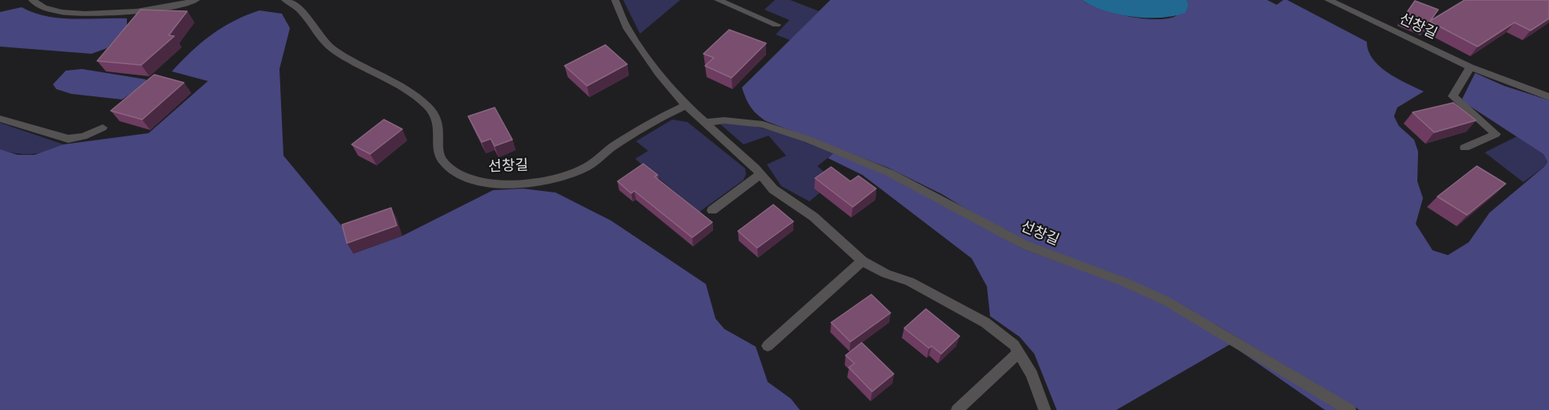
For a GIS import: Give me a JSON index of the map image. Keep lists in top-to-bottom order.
{
  "streets": {
    "lane": ["선창길"]
  }
}
